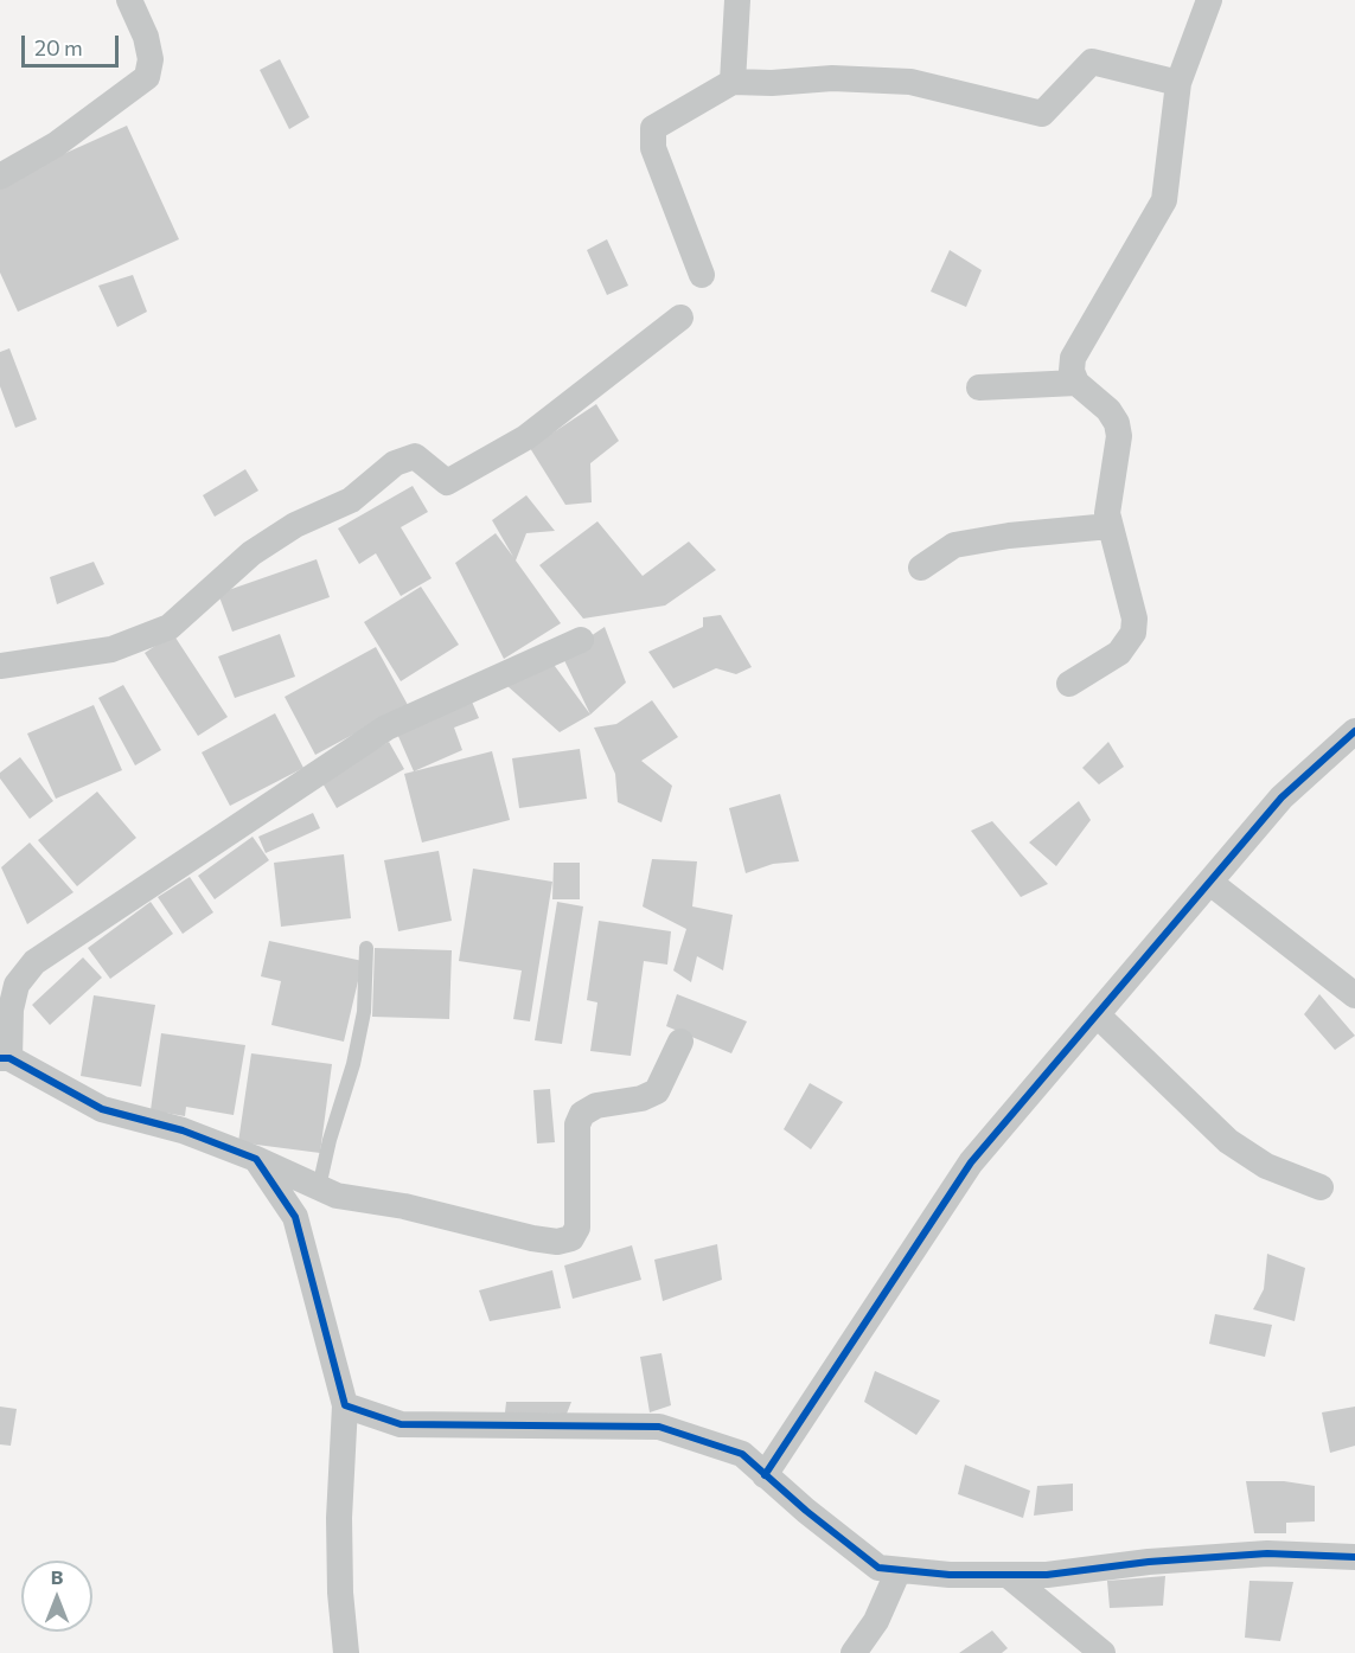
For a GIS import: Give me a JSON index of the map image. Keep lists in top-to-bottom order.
{
  "scale_bar": "20 m",
  "north": "top"
}
